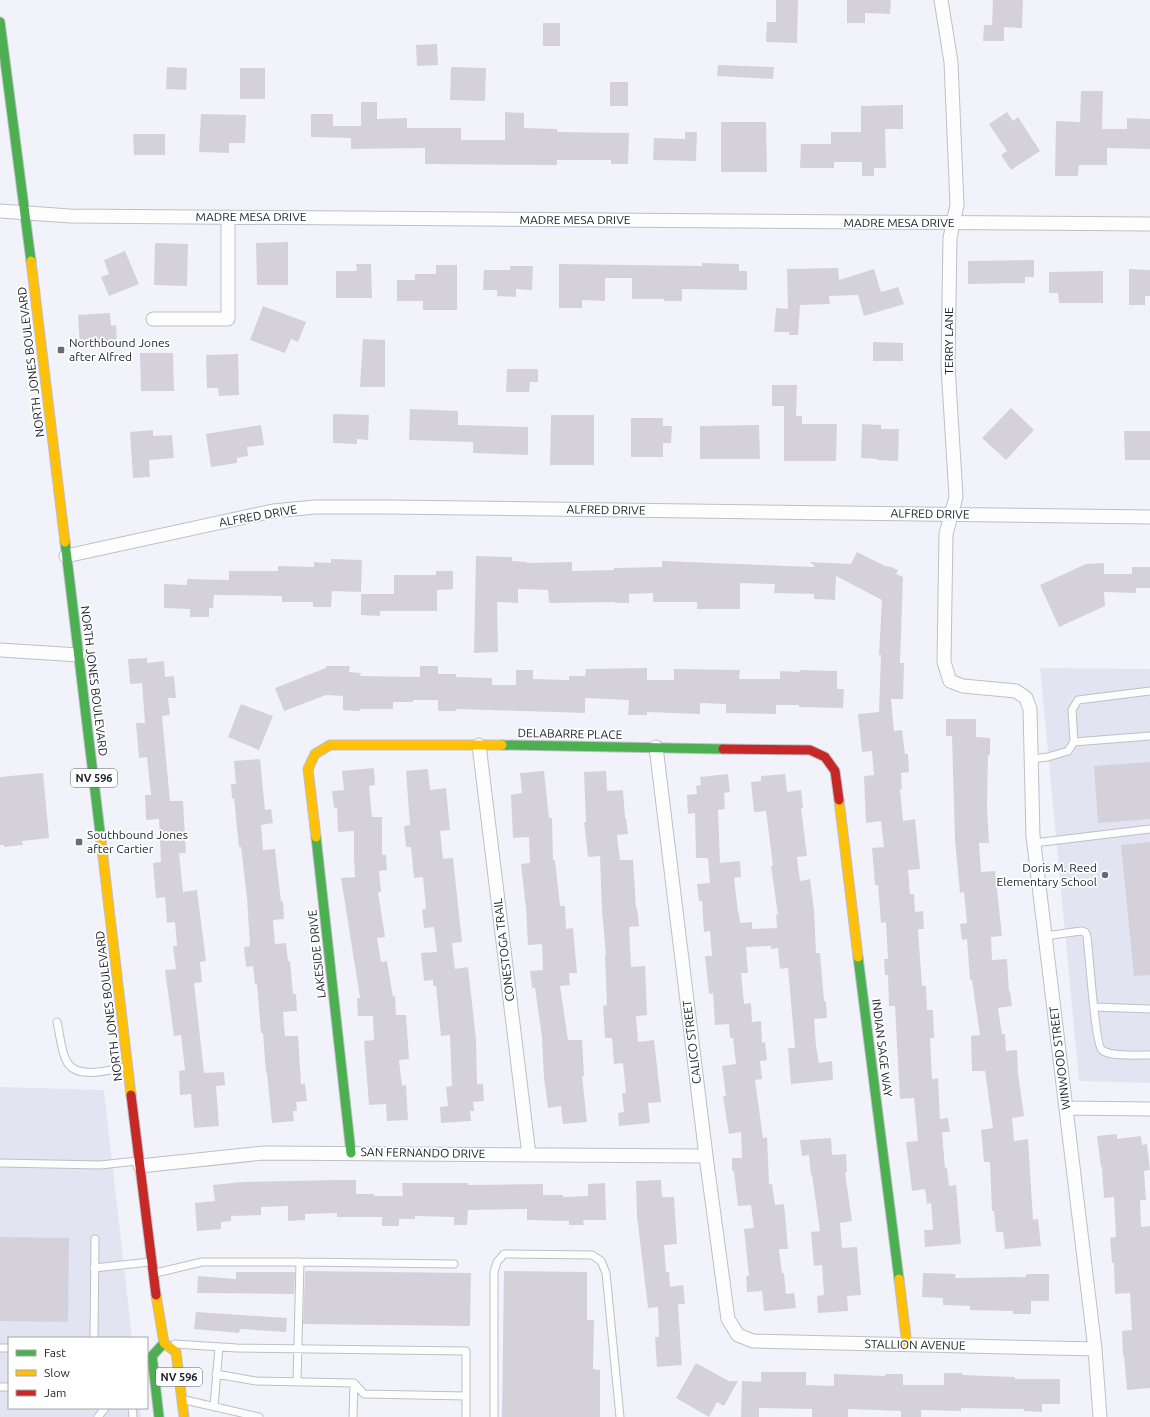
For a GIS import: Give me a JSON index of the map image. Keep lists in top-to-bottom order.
{
  "streets": {
    "street": [
      "MADRE MESA DRIVE",
      "TERRY LANE",
      "NORTH JONES BOULEVARD",
      "ALFRED DRIVE",
      "DELABARRE PLACE",
      "NV 596",
      "CONESTOGA TRAIL",
      "LAKESIDE DRIVE",
      "CALICO STREET",
      "INDIAN SAGE WAY",
      "WINWOOD STREET",
      "SAN FERNANDO DRIVE",
      "STALLION AVENUE"
    ]
  },
  "crossings": [
    ["MADRE MESA DRIVE", "TERRY LANE"],
    ["MADRE MESA DRIVE", "NORTH JONES BOULEVARD"],
    ["TERRY LANE", "ALFRED DRIVE"],
    ["TERRY LANE", "WINWOOD STREET"],
    ["NORTH JONES BOULEVARD", "ALFRED DRIVE"],
    ["NORTH JONES BOULEVARD", "NV 596"],
    ["NORTH JONES BOULEVARD", "SAN FERNANDO DRIVE"],
    ["DELABARRE PLACE", "CONESTOGA TRAIL"],
    ["DELABARRE PLACE", "LAKESIDE DRIVE"],
    ["DELABARRE PLACE", "CALICO STREET"],
    ["DELABARRE PLACE", "INDIAN SAGE WAY"],
    ["CONESTOGA TRAIL", "SAN FERNANDO DRIVE"],
    ["LAKESIDE DRIVE", "SAN FERNANDO DRIVE"],
    ["CALICO STREET", "SAN FERNANDO DRIVE"],
    ["CALICO STREET", "STALLION AVENUE"],
    ["INDIAN SAGE WAY", "STALLION AVENUE"],
    ["WINWOOD STREET", "STALLION AVENUE"]
  ],
  "places": {
    "transit": ["Northbound Jones after Alfred", "Southbound Jones after Cartier"],
    "other": ["Doris M. Reed Elementary School"]
  },
  "legend": ["Fast", "Slow", "Jam"]
}
